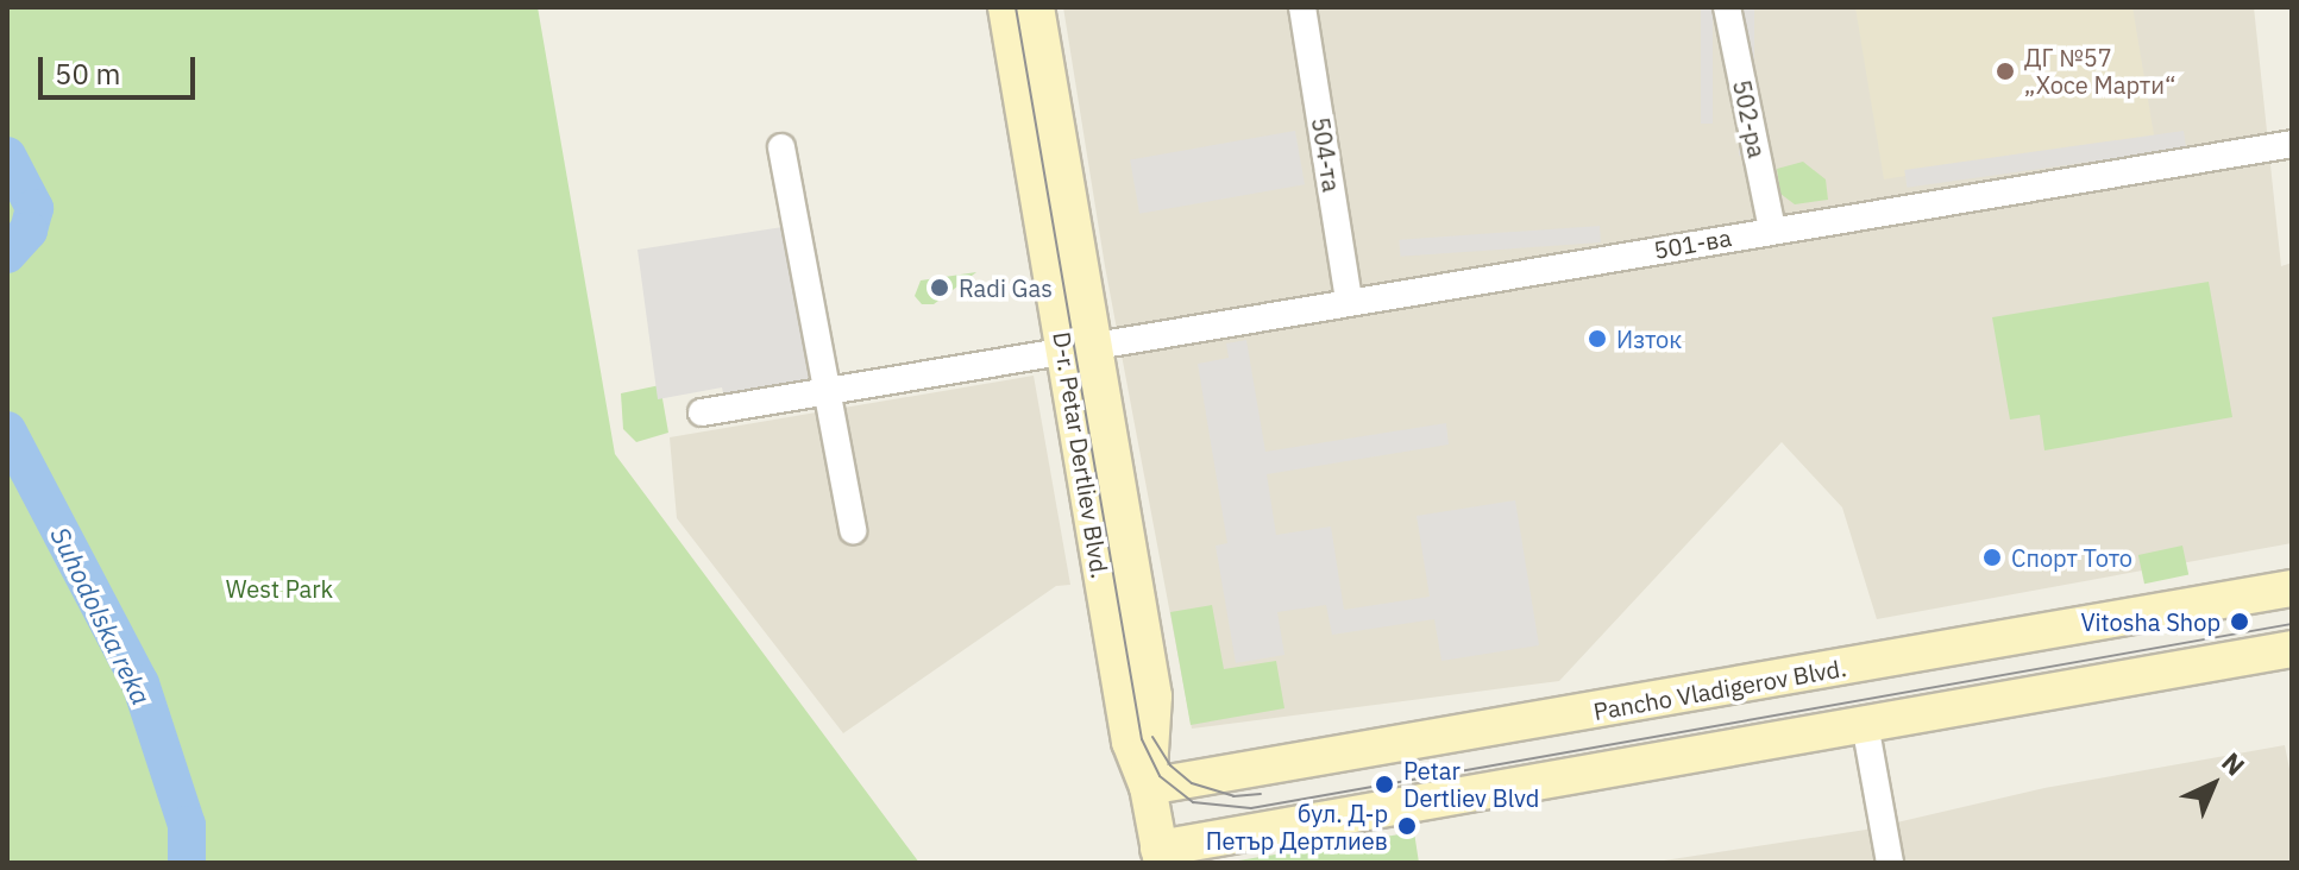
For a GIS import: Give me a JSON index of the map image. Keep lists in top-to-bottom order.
{
  "streets": {
    "main road": ["D-r. Petar Dertliev Blvd.", "Pancho Vladigerov Blvd."],
    "street": ["502-ра", "504-та", "501-ва"]
  },
  "crossings": [
    ["502-ра", "501-ва"],
    ["504-та", "501-ва"],
    ["501-ва", "D-r. Petar Dertliev Blvd."],
    ["D-r. Petar Dertliev Blvd.", "Pancho Vladigerov Blvd."]
  ],
  "water": ["Suhodolska reka"],
  "parks": ["West Park"],
  "places": [
    "ДГ №57 „Хосе Марти“",
    "Radi Gas",
    "Изток",
    "Спорт Тото",
    "Vitosha Shop",
    "Petar Dertliev Blvd",
    "бул. Д-р Петър Дертлиев"
  ],
  "scale_bar": "50 m",
  "north": "top right"
}
